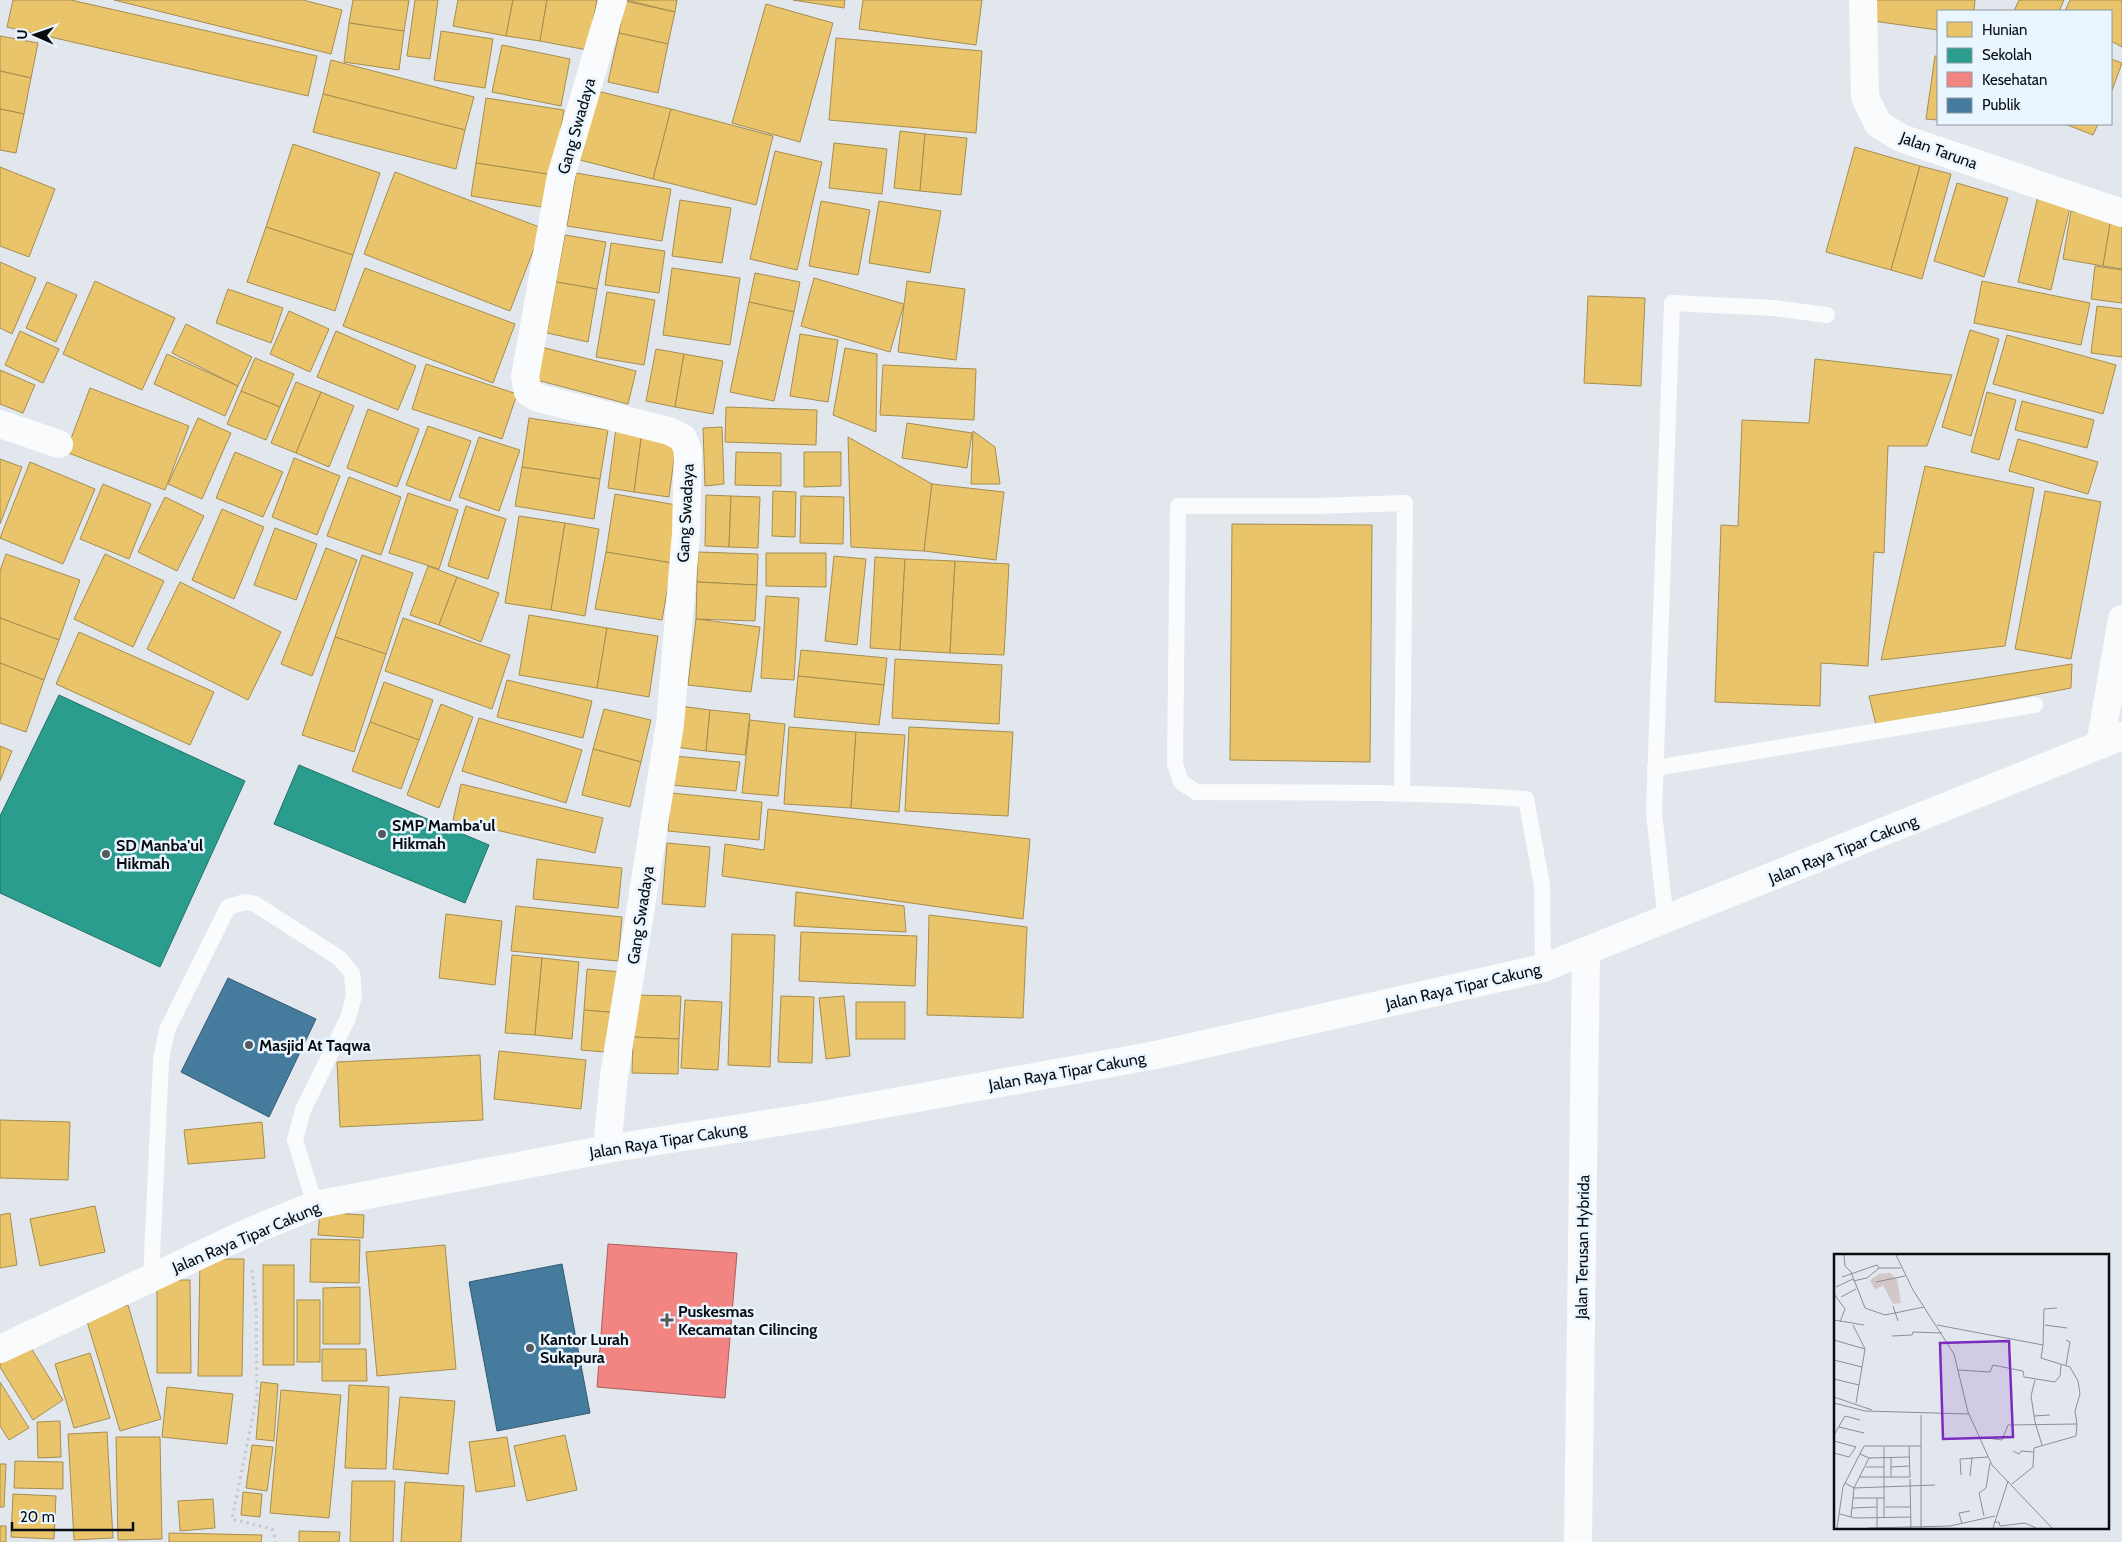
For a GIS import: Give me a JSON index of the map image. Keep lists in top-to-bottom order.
{
  "streets": {
    "street": [
      "Gang Swadaya",
      "Jalan Taruna",
      "Jalan Raya Tipar Cakung",
      "Jalan Terusan Hybrida"
    ]
  },
  "crossings": [
    ["Gang Swadaya", "Jalan Raya Tipar Cakung"],
    ["Jalan Raya Tipar Cakung", "Jalan Terusan Hybrida"]
  ],
  "places": {
    "other": [
      "SMP Mamba'ul Hikmah",
      "SD Manba'ul Hikmah",
      "Masjid At Taqwa",
      "Kantor Lurah Sukapura"
    ],
    "health": ["Puskesmas Kecamatan Cilincing"]
  },
  "legend": [
    "Hunian",
    "Sekolah",
    "Kesehatan",
    "Publik"
  ],
  "scale_bar": "20 m",
  "north": "left"
}
